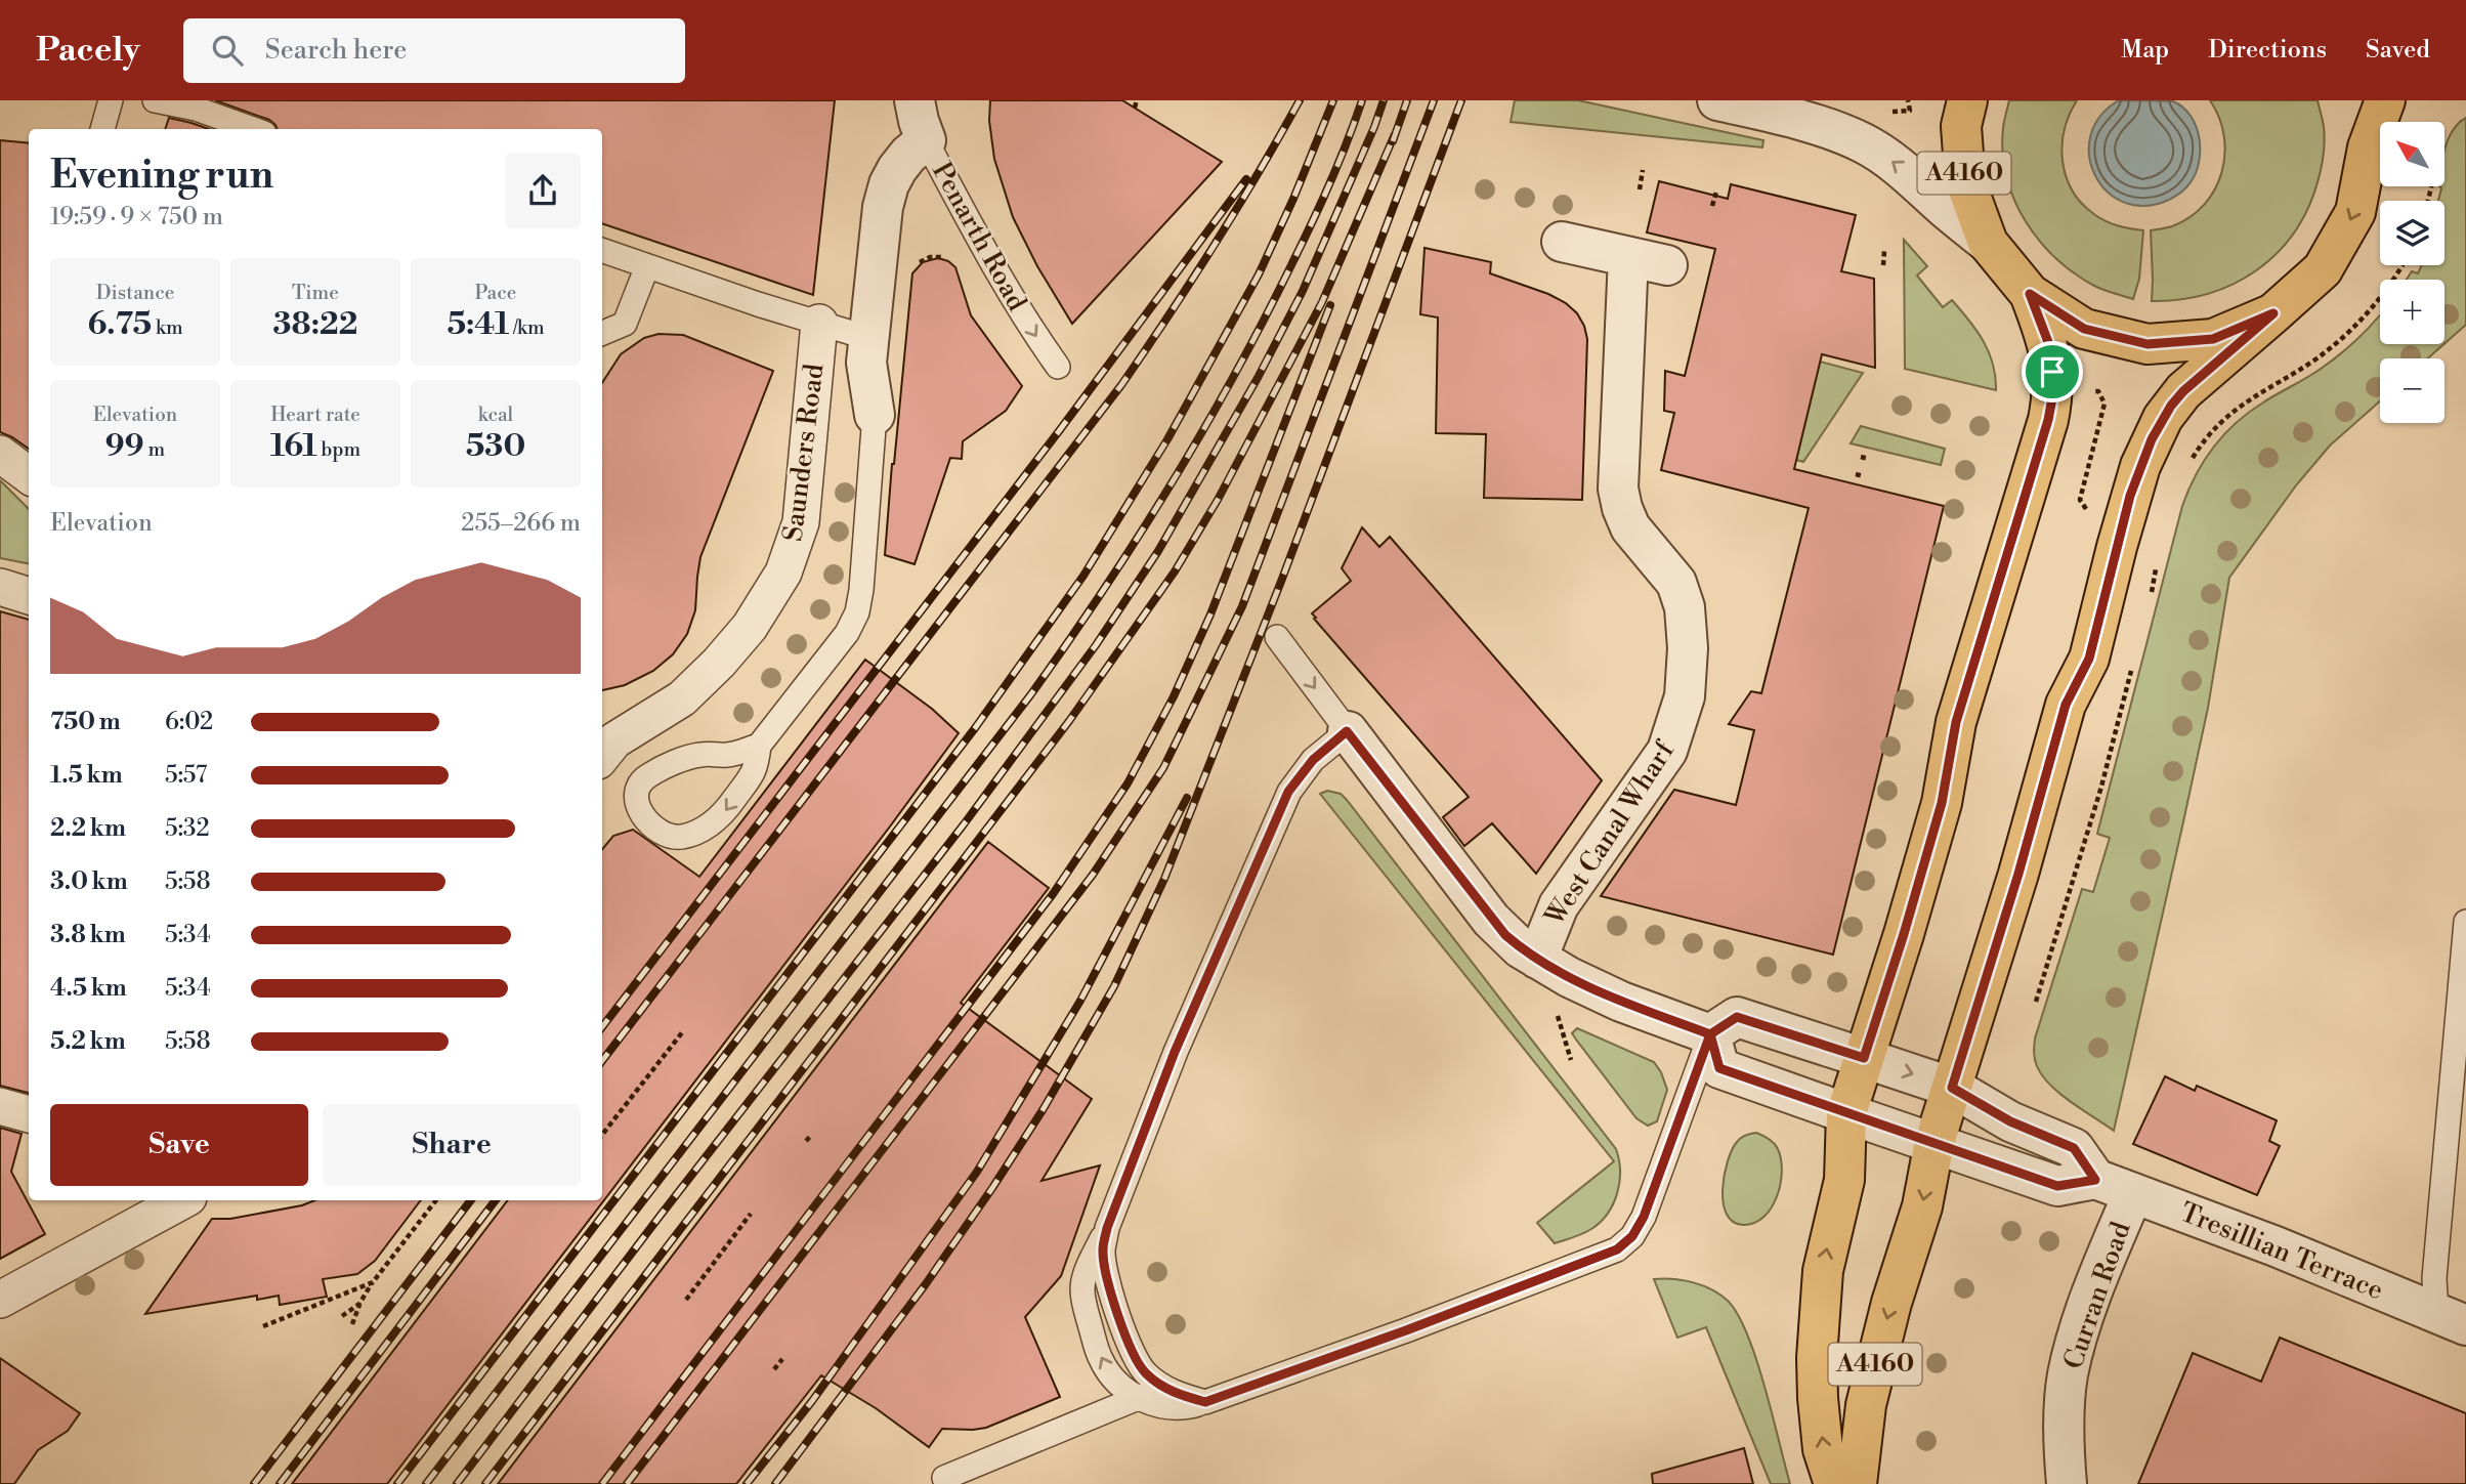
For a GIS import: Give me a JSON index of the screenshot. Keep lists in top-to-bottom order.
{
  "streets": {
    "main road": ["A4160"],
    "street": [
      "Penarth Road",
      "Saunders Road",
      "West Canal Wharf",
      "Tresillian Terrace",
      "Curran Road"
    ]
  },
  "crossings": [
    ["A4160", "Tresillian Terrace"],
    ["Penarth Road", "Saunders Road"],
    ["Tresillian Terrace", "Curran Road"]
  ],
  "one_way": ["Penarth Road"],
  "north": "top left",
  "page": {
    "header": "Pacely",
    "search": "Search here",
    "nav": ["Map", "Directions", "Saved"],
    "map_buttons": ["+", "−"],
    "heading": ["Evening run", "19:59 · 9 × 750 m"],
    "stats": [
      ["Distance", "6.75 km"],
      ["Time", "38:22"],
      ["Pace", "5:41 /km"],
      ["Elevation", "99 m"],
      ["Heart rate", "161 bpm"],
      ["kcal", "530"]
    ],
    "chart": ["Elevation", "255–266 m"],
    "list": [
      {
        "name": "750 m",
        "note": "6:02"
      },
      {
        "name": "1.5 km",
        "note": "5:57"
      },
      {
        "name": "2.2 km",
        "note": "5:32"
      },
      {
        "name": "3.0 km",
        "note": "5:58"
      },
      {
        "name": "3.8 km",
        "note": "5:34"
      },
      {
        "name": "4.5 km",
        "note": "5:34"
      },
      {
        "name": "5.2 km",
        "note": "5:58"
      }
    ],
    "buttons": ["Save", "Share"]
  }
}
